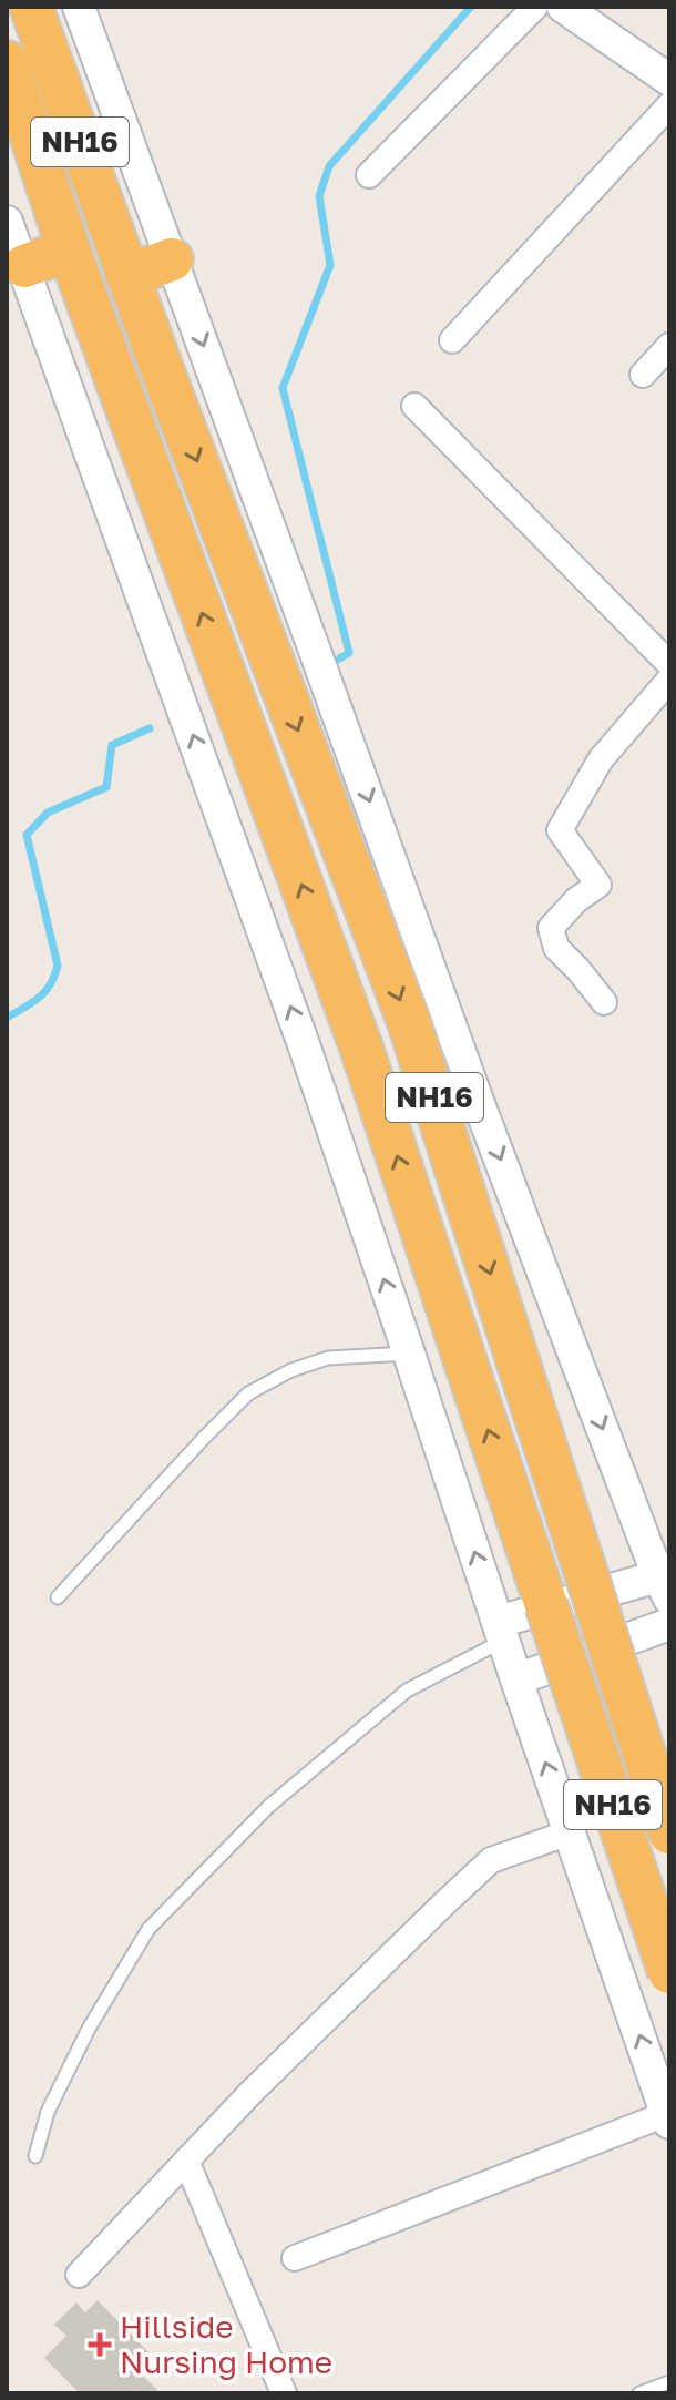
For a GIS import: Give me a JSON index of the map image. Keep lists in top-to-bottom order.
{
  "streets": {
    "highway": ["NH16"]
  },
  "places": {
    "health": ["Hillside Nursing Home"]
  }
}
